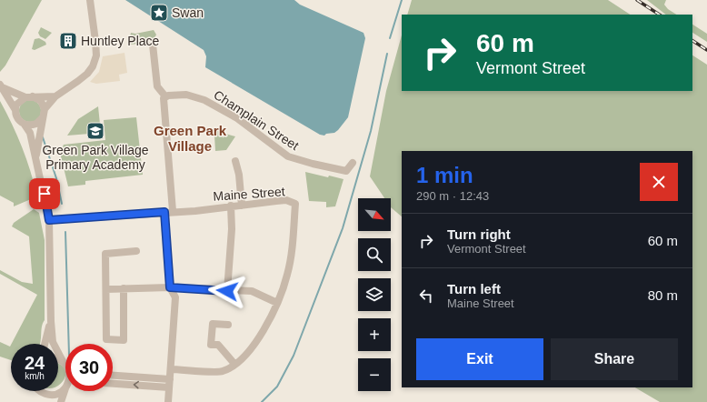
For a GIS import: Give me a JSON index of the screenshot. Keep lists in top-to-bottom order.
{
  "streets": {
    "street": ["Champlain Street", "Maine Street"]
  },
  "districts": ["Green Park Village"],
  "places": {
    "place": ["Swan"],
    "building": ["Huntley Place"],
    "school or university": ["Green Park Village Primary Academy"]
  },
  "north": "bottom right",
  "page": {
    "turn": ["60 m", "Vermont Street"],
    "heading": ["1 min", "290 m · 12:43"],
    "map_buttons": ["+", "−"],
    "list": [
      {
        "name": "Turn right",
        "note": "Vermont Street",
        "value": "60 m"
      },
      {
        "name": "Turn left",
        "note": "Maine Street",
        "value": "80 m"
      }
    ],
    "buttons": ["Exit", "Share"],
    "speed": "24 km/h",
    "limit": "30"
  }
}
